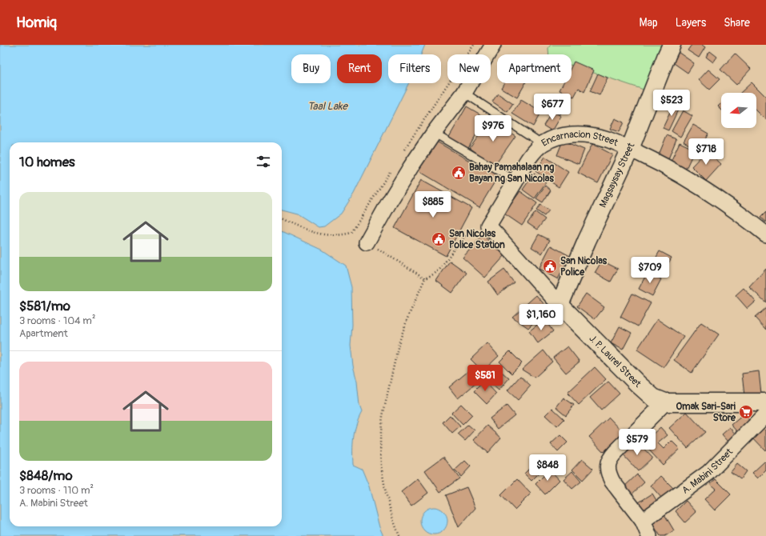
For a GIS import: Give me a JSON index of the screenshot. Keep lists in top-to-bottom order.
{
  "streets": {
    "main road": ["Magsaysay Street", "J. P. Laurel Street"],
    "street": ["Encarnacion Street", "A. Mabini Street"]
  },
  "crossings": [
    ["Encarnacion Street", "Magsaysay Street"],
    ["Encarnacion Street", "J. P. Laurel Street"],
    ["Magsaysay Street", "J. P. Laurel Street"]
  ],
  "water": ["Taal Lake"],
  "places": {
    "public building": ["Bahay Pamahalaan ng Bayan ng San Nicolas", "San Nicolas Police Station", "San Nicolas Police"],
    "supermarket": ["Omak Sari-Sari Store"]
  },
  "north": "left",
  "page": {
    "header": "Homiq",
    "nav": ["Map", "Layers", "Share"],
    "chip": [
      "Buy",
      "Rent",
      "Filters",
      "New",
      "Apartment"
    ],
    "price": [
      "$523",
      "$677",
      "$976",
      "$718",
      "$885",
      "$709",
      "$1,160",
      "$581",
      "$579",
      "$848"
    ],
    "heading": "10 homes",
    "list": [
      {
        "name": "$581/mo",
        "note": "3 rooms · 104 m² · Apartment"
      },
      {
        "name": "$848/mo",
        "note": "3 rooms · 110 m² · A. Mabini Street"
      }
    ]
  }
}
